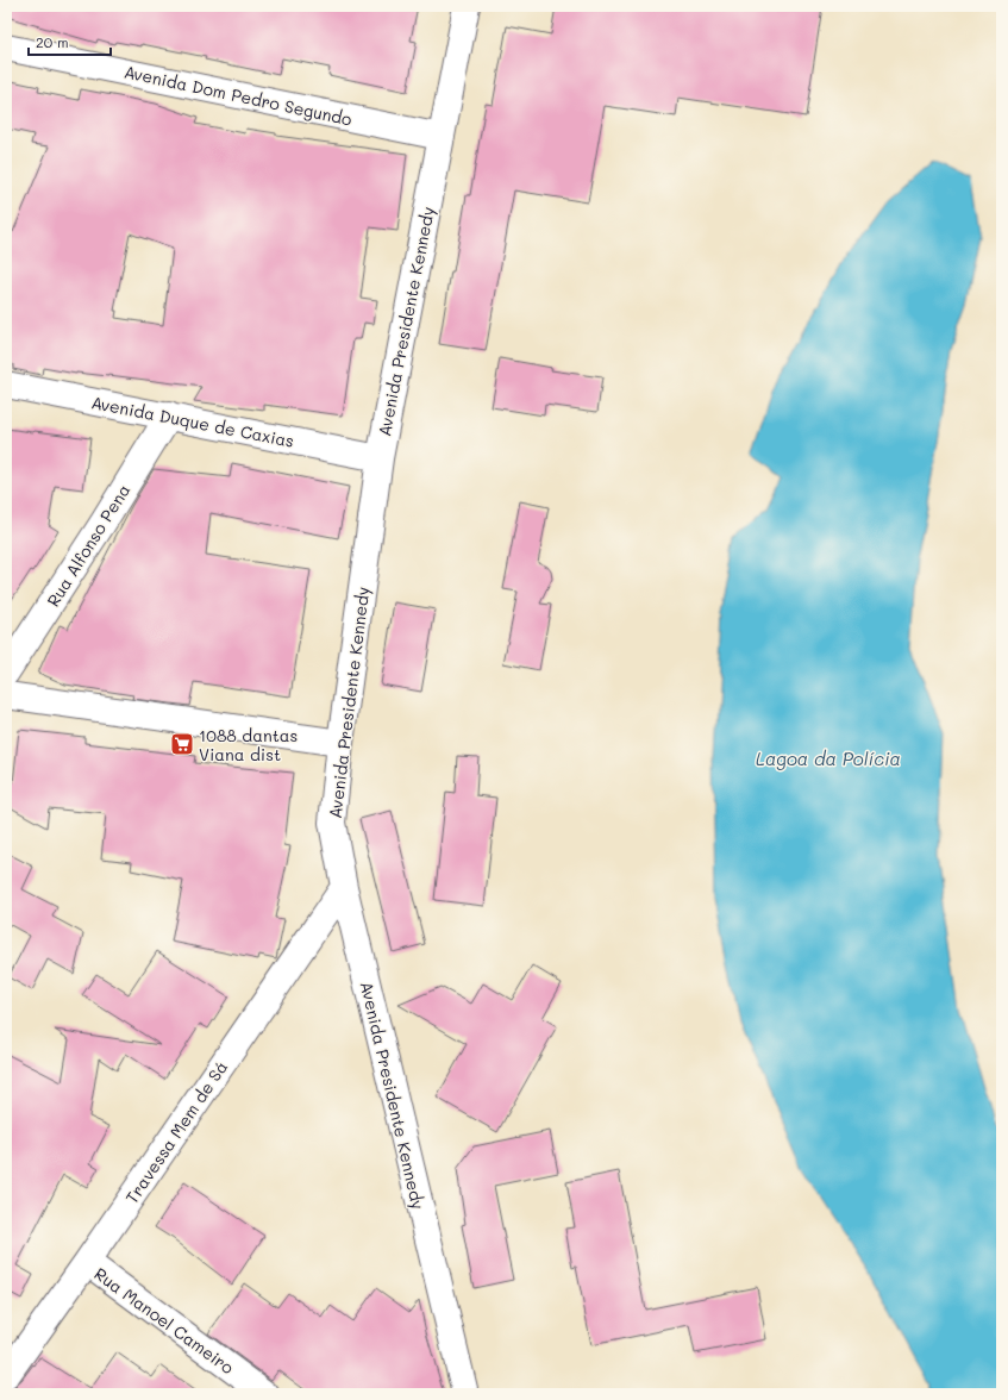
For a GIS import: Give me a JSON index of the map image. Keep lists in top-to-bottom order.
{
  "streets": {
    "street": [
      "Avenida Dom Pedro Segundo",
      "Avenida Presidente Kennedy",
      "Avenida Duque de Caxias",
      "Rua Alfonso Pena",
      "Travessa Mem de Sá",
      "Rua Manoel Cameiro"
    ]
  },
  "crossings": [
    ["Avenida Dom Pedro Segundo", "Avenida Presidente Kennedy"],
    ["Avenida Presidente Kennedy", "Avenida Duque de Caxias"],
    ["Avenida Presidente Kennedy", "Travessa Mem de Sá"],
    ["Avenida Duque de Caxias", "Rua Alfonso Pena"],
    ["Travessa Mem de Sá", "Rua Manoel Cameiro"]
  ],
  "water": ["Lagoa da Polícia"],
  "places": {
    "supermarket": ["1088 dantas Viana dist"]
  },
  "scale_bar": "20 m"
}
